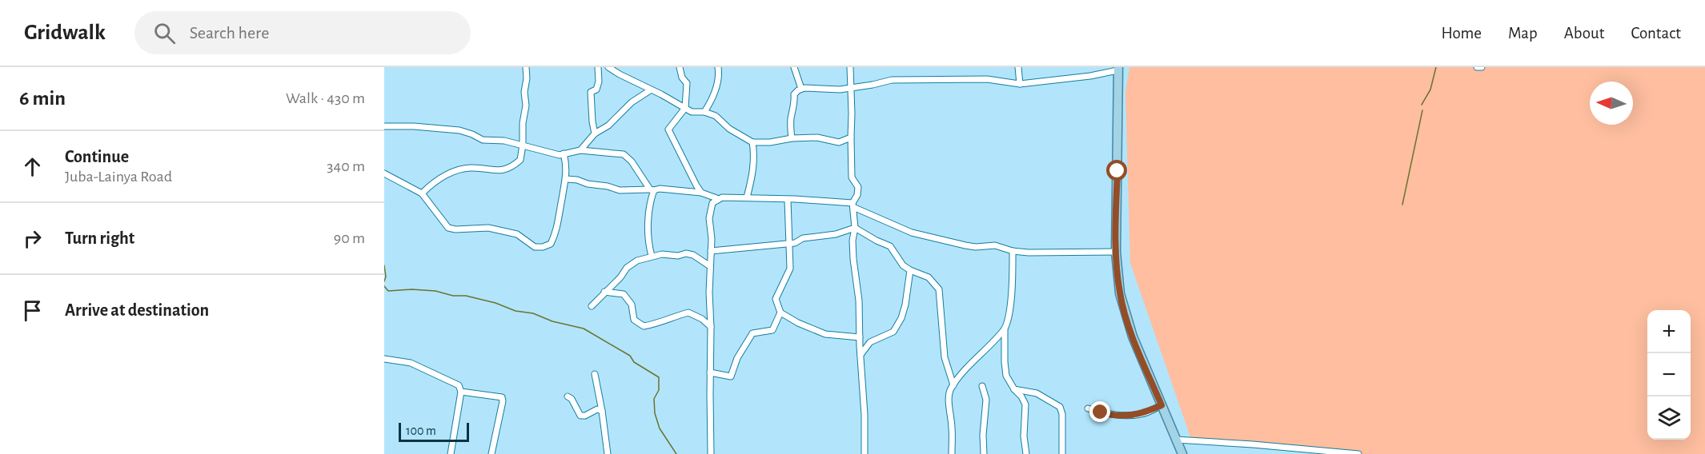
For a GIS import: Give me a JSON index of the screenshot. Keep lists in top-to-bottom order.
{
  "scale_bar": "100 m",
  "north": "left",
  "page": {
    "header": "Gridwalk",
    "search": "Search here",
    "nav": [
      "Home",
      "Map",
      "About",
      "Contact"
    ],
    "heading": ["6 min", "Walk · 430 m"],
    "list": [
      ["Continue", "Juba-Lainya Road", "340 m"],
      ["Turn right", "90 m"],
      "Arrive at destination"
    ],
    "map_buttons": ["+", "−"],
    "scale": "100 m"
  }
}
